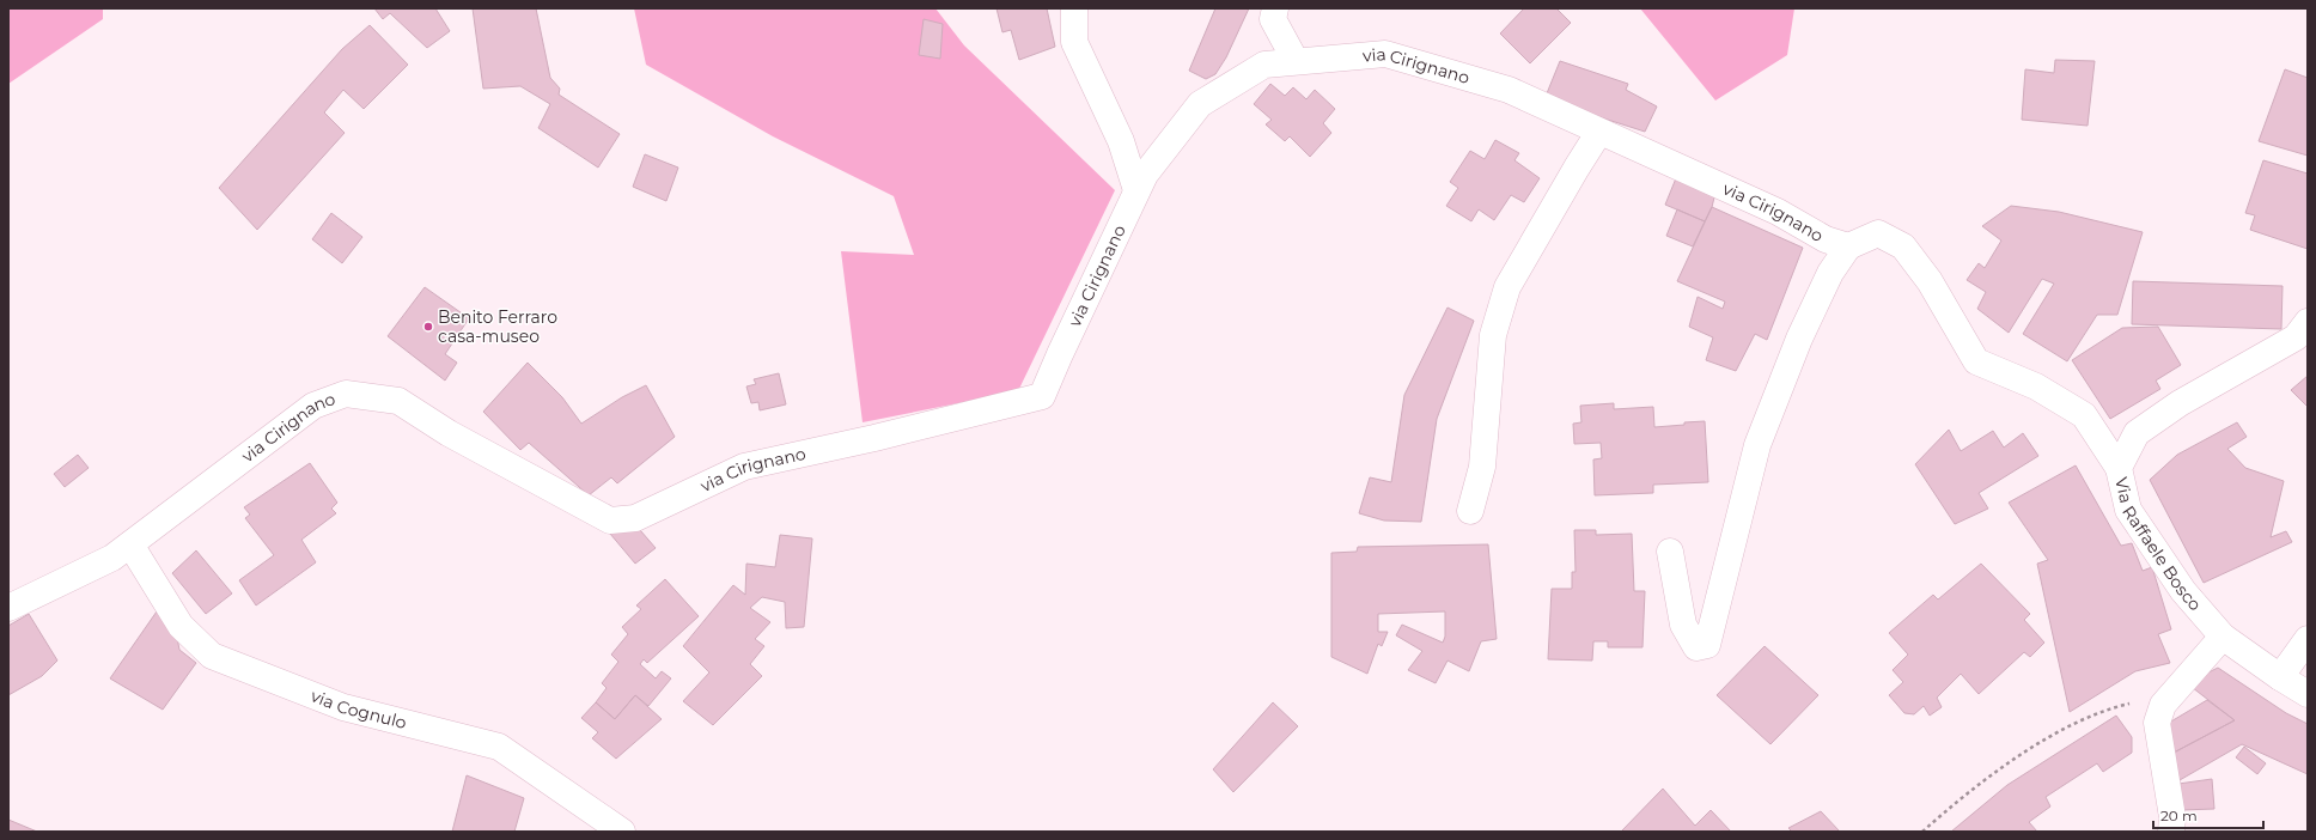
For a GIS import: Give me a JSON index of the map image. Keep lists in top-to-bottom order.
{
  "streets": {
    "street": ["via Cirignano", "Via Raffaele Bosco", "via Cognulo"]
  },
  "crossings": [
    ["via Cirignano", "via Cognulo"]
  ],
  "places": ["Benito Ferraro casa-museo"],
  "scale_bar": "20 m"
}
